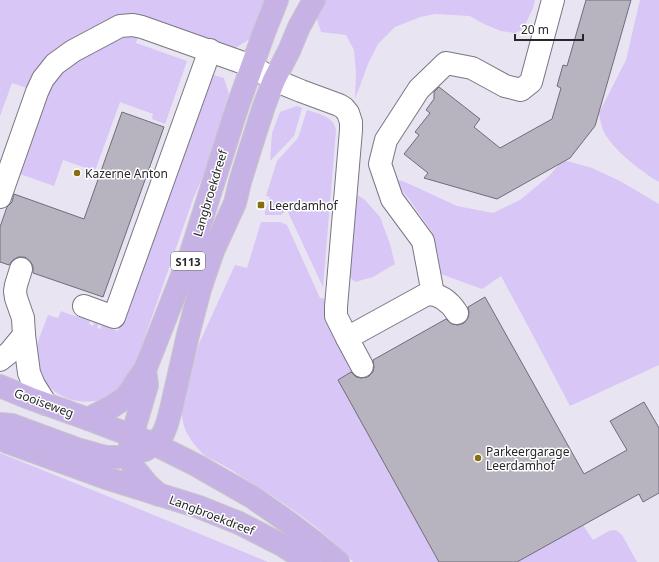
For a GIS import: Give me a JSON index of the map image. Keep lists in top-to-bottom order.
{
  "streets": {
    "main road": ["Langbroekdreef", "S113", "Gooiseweg"]
  },
  "crossings": [
    ["Langbroekdreef", "S113"],
    ["Langbroekdreef", "Gooiseweg"],
    ["S113", "Gooiseweg"]
  ],
  "places": {
    "other": ["Kazerne Anton", "Parkeergarage Leerdamhof"],
    "transit": ["Leerdamhof"]
  },
  "scale_bar": "20 m"
}
